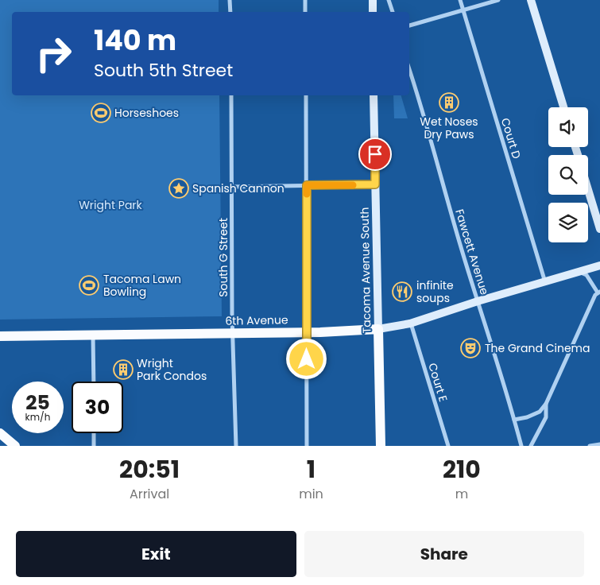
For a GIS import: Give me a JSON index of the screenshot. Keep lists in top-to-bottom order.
{
  "streets": {
    "main road": ["Tacoma Avenue South", "6th Avenue"],
    "street": [
      "Court D",
      "Fawcett Avenue",
      "South G Street",
      "Court E"
    ]
  },
  "crossings": [
    ["Court D", "6th Avenue"],
    ["Fawcett Avenue", "6th Avenue"],
    ["South G Street", "6th Avenue"],
    ["Tacoma Avenue South", "6th Avenue"],
    ["6th Avenue", "Court E"]
  ],
  "parks": ["Wright Park"],
  "places": {
    "building": ["Wet Noses Dry Paws", "Wright Park Condos"],
    "sports": ["Horseshoes", "Tacoma Lawn Bowling"],
    "place": ["Spanish Cannon"],
    "restaurant": ["infinite soups"],
    "theatre": ["The Grand Cinema"]
  },
  "page": {
    "turn": ["140 m", "South 5th Street"],
    "speed": "25 km/h",
    "limit": "30",
    "eta": [
      "20:51",
      "Arrival",
      "1",
      "min",
      "210",
      "m"
    ],
    "buttons": ["Exit", "Share"]
  }
}
